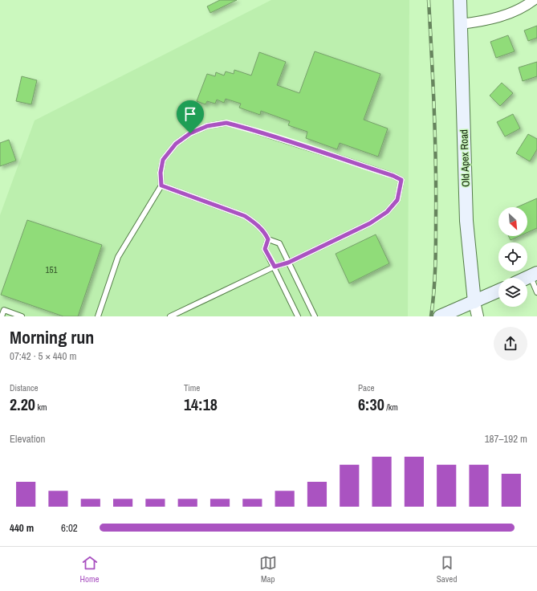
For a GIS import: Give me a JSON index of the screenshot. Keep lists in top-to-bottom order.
{
  "streets": {
    "main road": ["Old Apex Road"]
  },
  "house_numbers": ["151"],
  "north": "bottom right",
  "page": {
    "heading": ["Morning run", "07:42 · 5 × 440 m"],
    "stats": [
      ["Distance", "2.20 km"],
      ["Time", "14:18"],
      ["Pace", "6:30 /km"]
    ],
    "chart": ["Elevation", "187–192 m"],
    "list": [
      {
        "name": "440 m",
        "note": "6:02"
      }
    ],
    "tabs": ["Home", "Map", "Saved"]
  }
}
